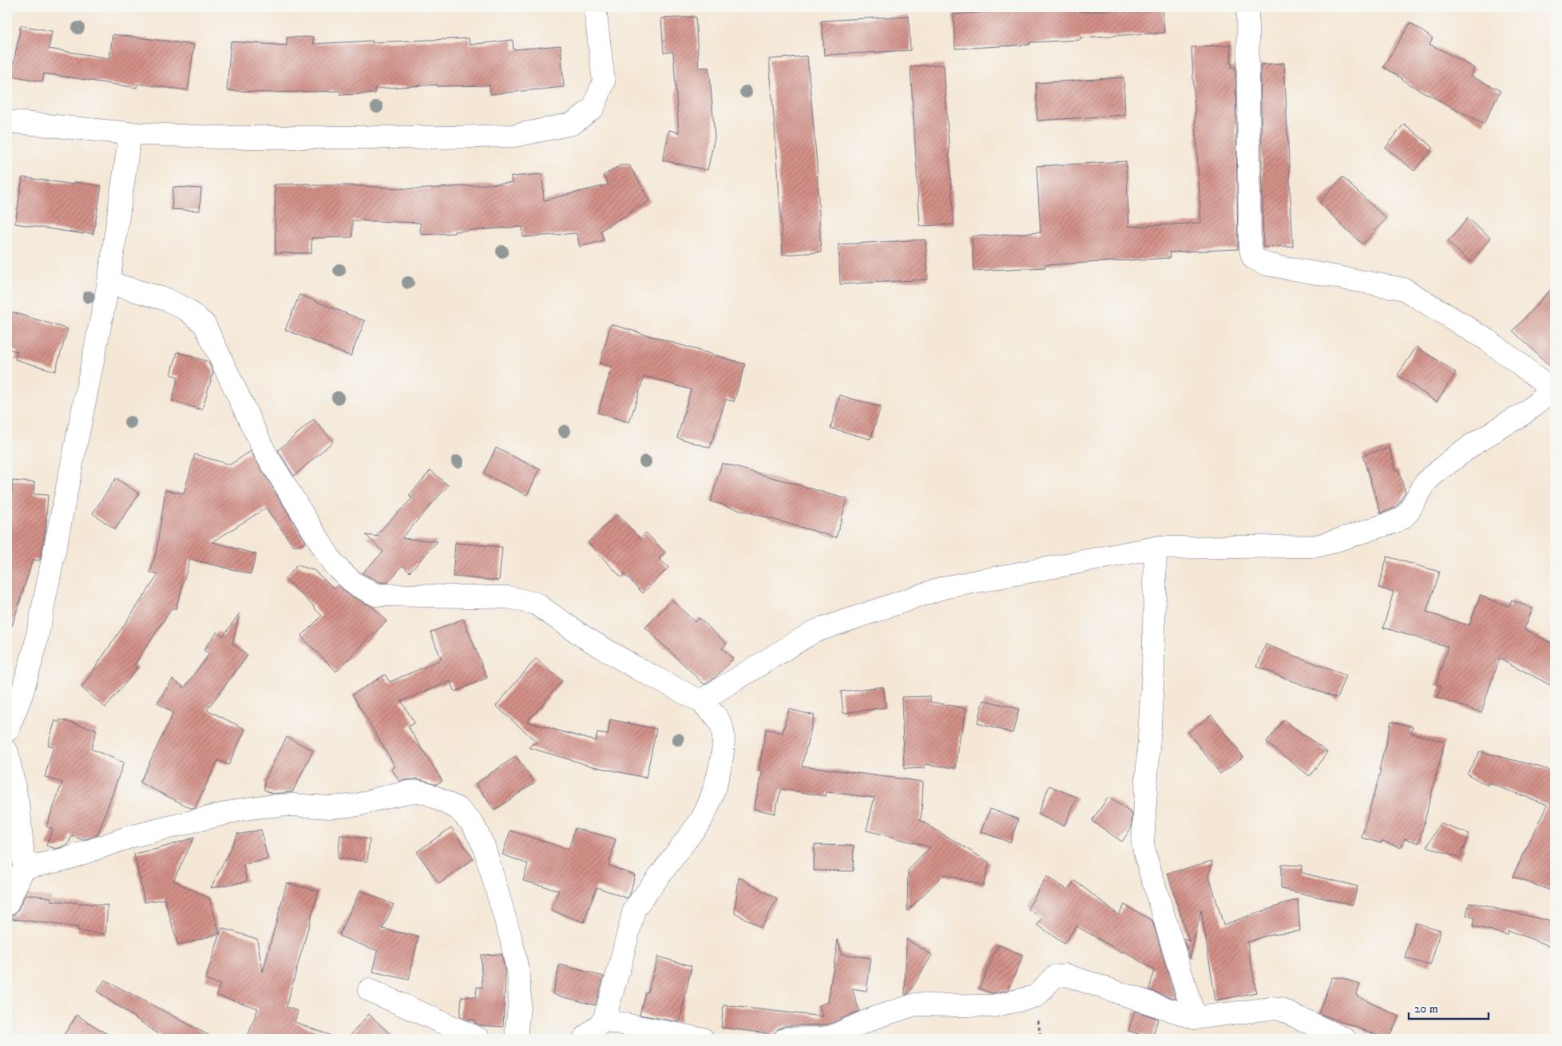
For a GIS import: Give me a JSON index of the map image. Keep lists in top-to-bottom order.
{
  "scale_bar": "20 m"
}
